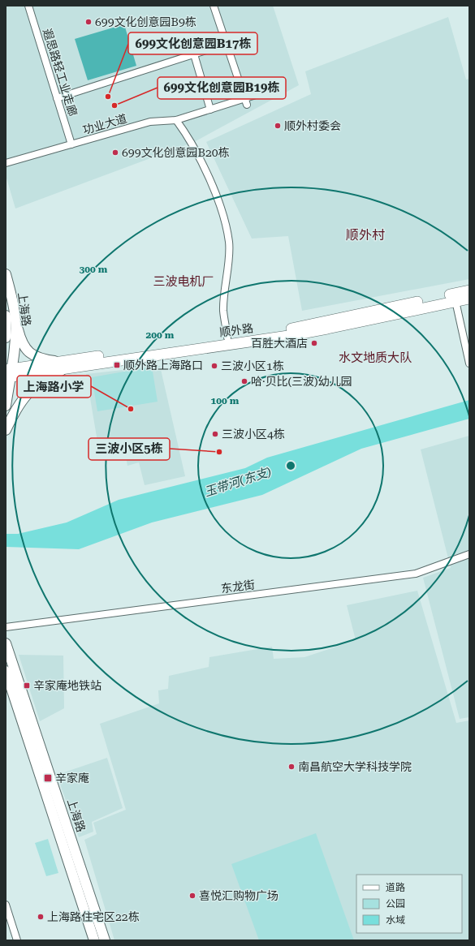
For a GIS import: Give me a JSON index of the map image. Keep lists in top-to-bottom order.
{
  "streets": {
    "main road": ["上海路", "顺外路"],
    "street": ["遐思路轻工业走廊", "功业大道", "东龙街"]
  },
  "crossings": [
    ["遐思路轻工业走廊", "功业大道"],
    ["上海路", "顺外路"]
  ],
  "districts": ["顺外村", "三波电机厂", "水文地质大队"],
  "water": ["玉带河(东支)"],
  "places": {
    "other": [
      "699文化创意园B9栋",
      "699文化创意园B17栋",
      "699文化创意园B19栋",
      "顺外村委会",
      "699文化创意园B20栋",
      "百胜大酒店",
      "三波小区1栋",
      "哈·贝比(三波)幼儿园",
      "上海路小学",
      "三波小区4栋",
      "三波小区5栋",
      "南昌航空大学科技学院",
      "喜悦汇购物广场",
      "上海路住宅区22栋"
    ],
    "transit": ["顺外路上海路口", "辛家庵地铁站", "辛家庵"]
  },
  "legend": ["道路", "公园", "水域"],
  "rings": ["300 m", "200 m", "100 m"]
}
